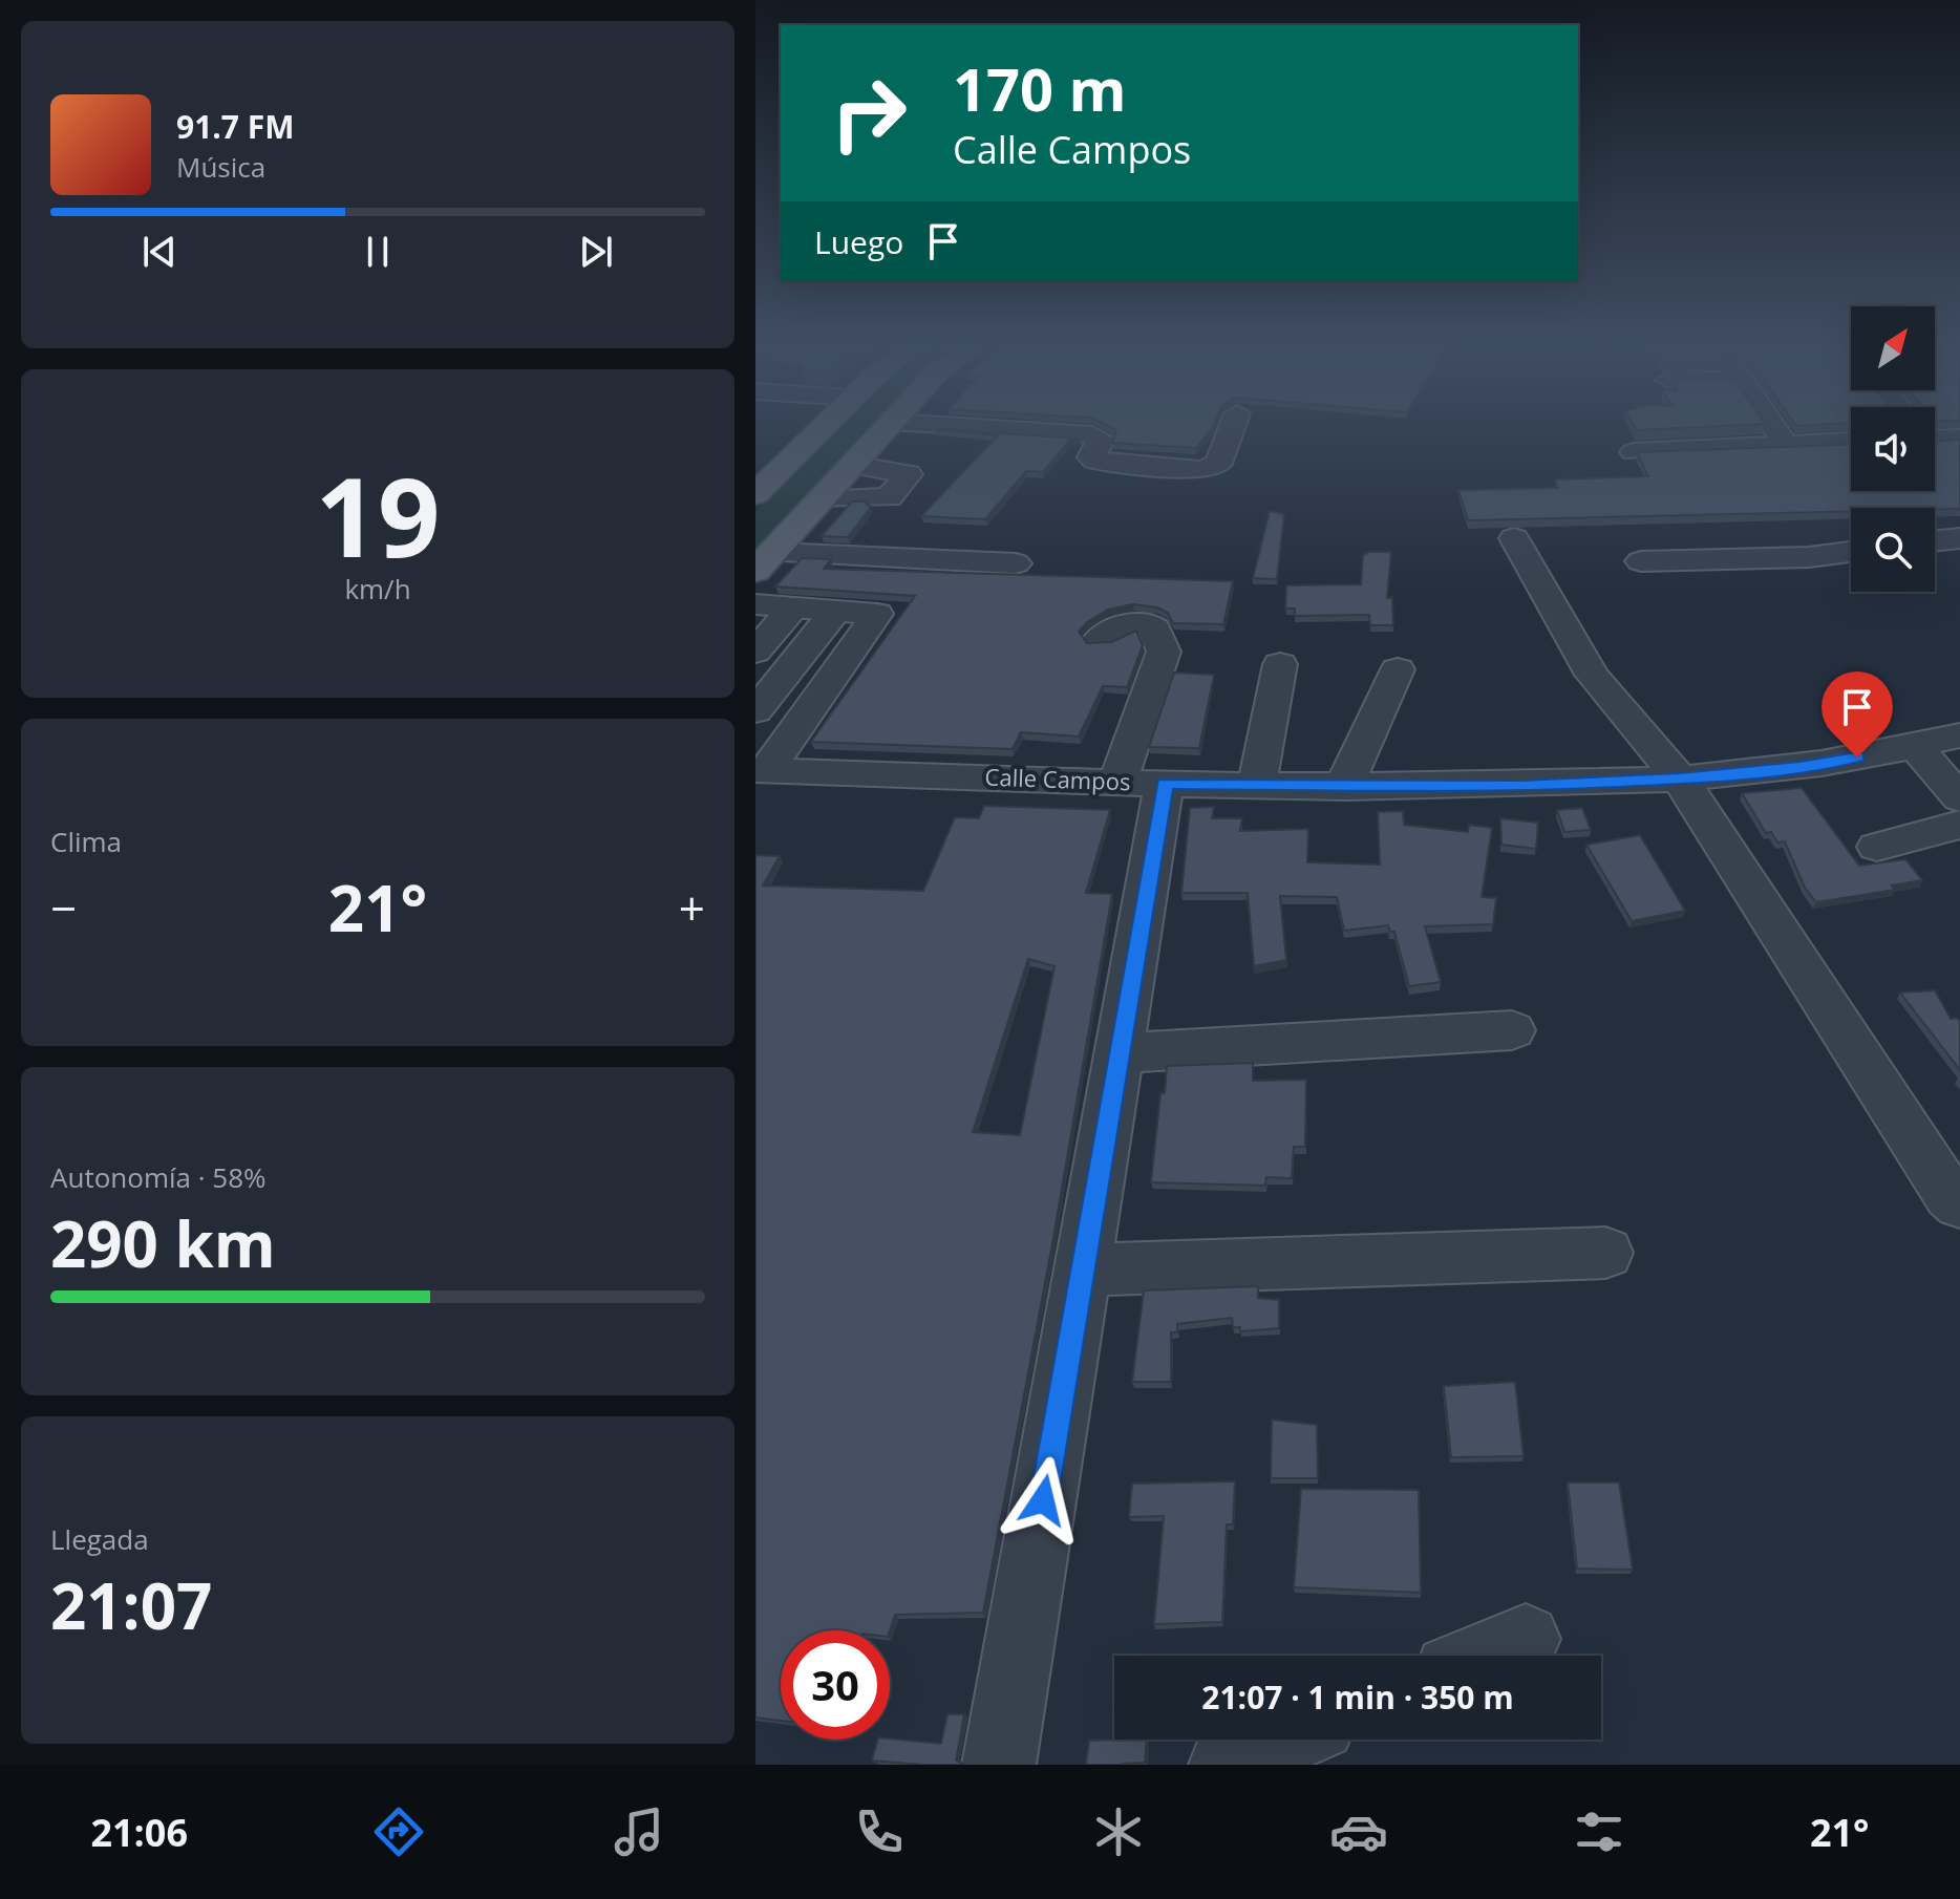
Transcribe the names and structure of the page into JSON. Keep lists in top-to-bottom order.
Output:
{
  "streets": {
    "street": ["Calle Campos"]
  },
  "north": "top right",
  "page": {
    "turn": ["170 m", "Calle Campos"],
    "song": ["91.7 FM", "Música"],
    "then": "Luego",
    "tile": [
      ["19", "km/h"],
      "Clima",
      ["Autonomía · 58%", "290 km"],
      ["Llegada", "21:07"]
    ],
    "heat": ["−", "21°", "+"],
    "limit": "30",
    "trip": "21:07 · 1 min · 350 m",
    "tabs": ["21:06", "21°"]
  }
}
